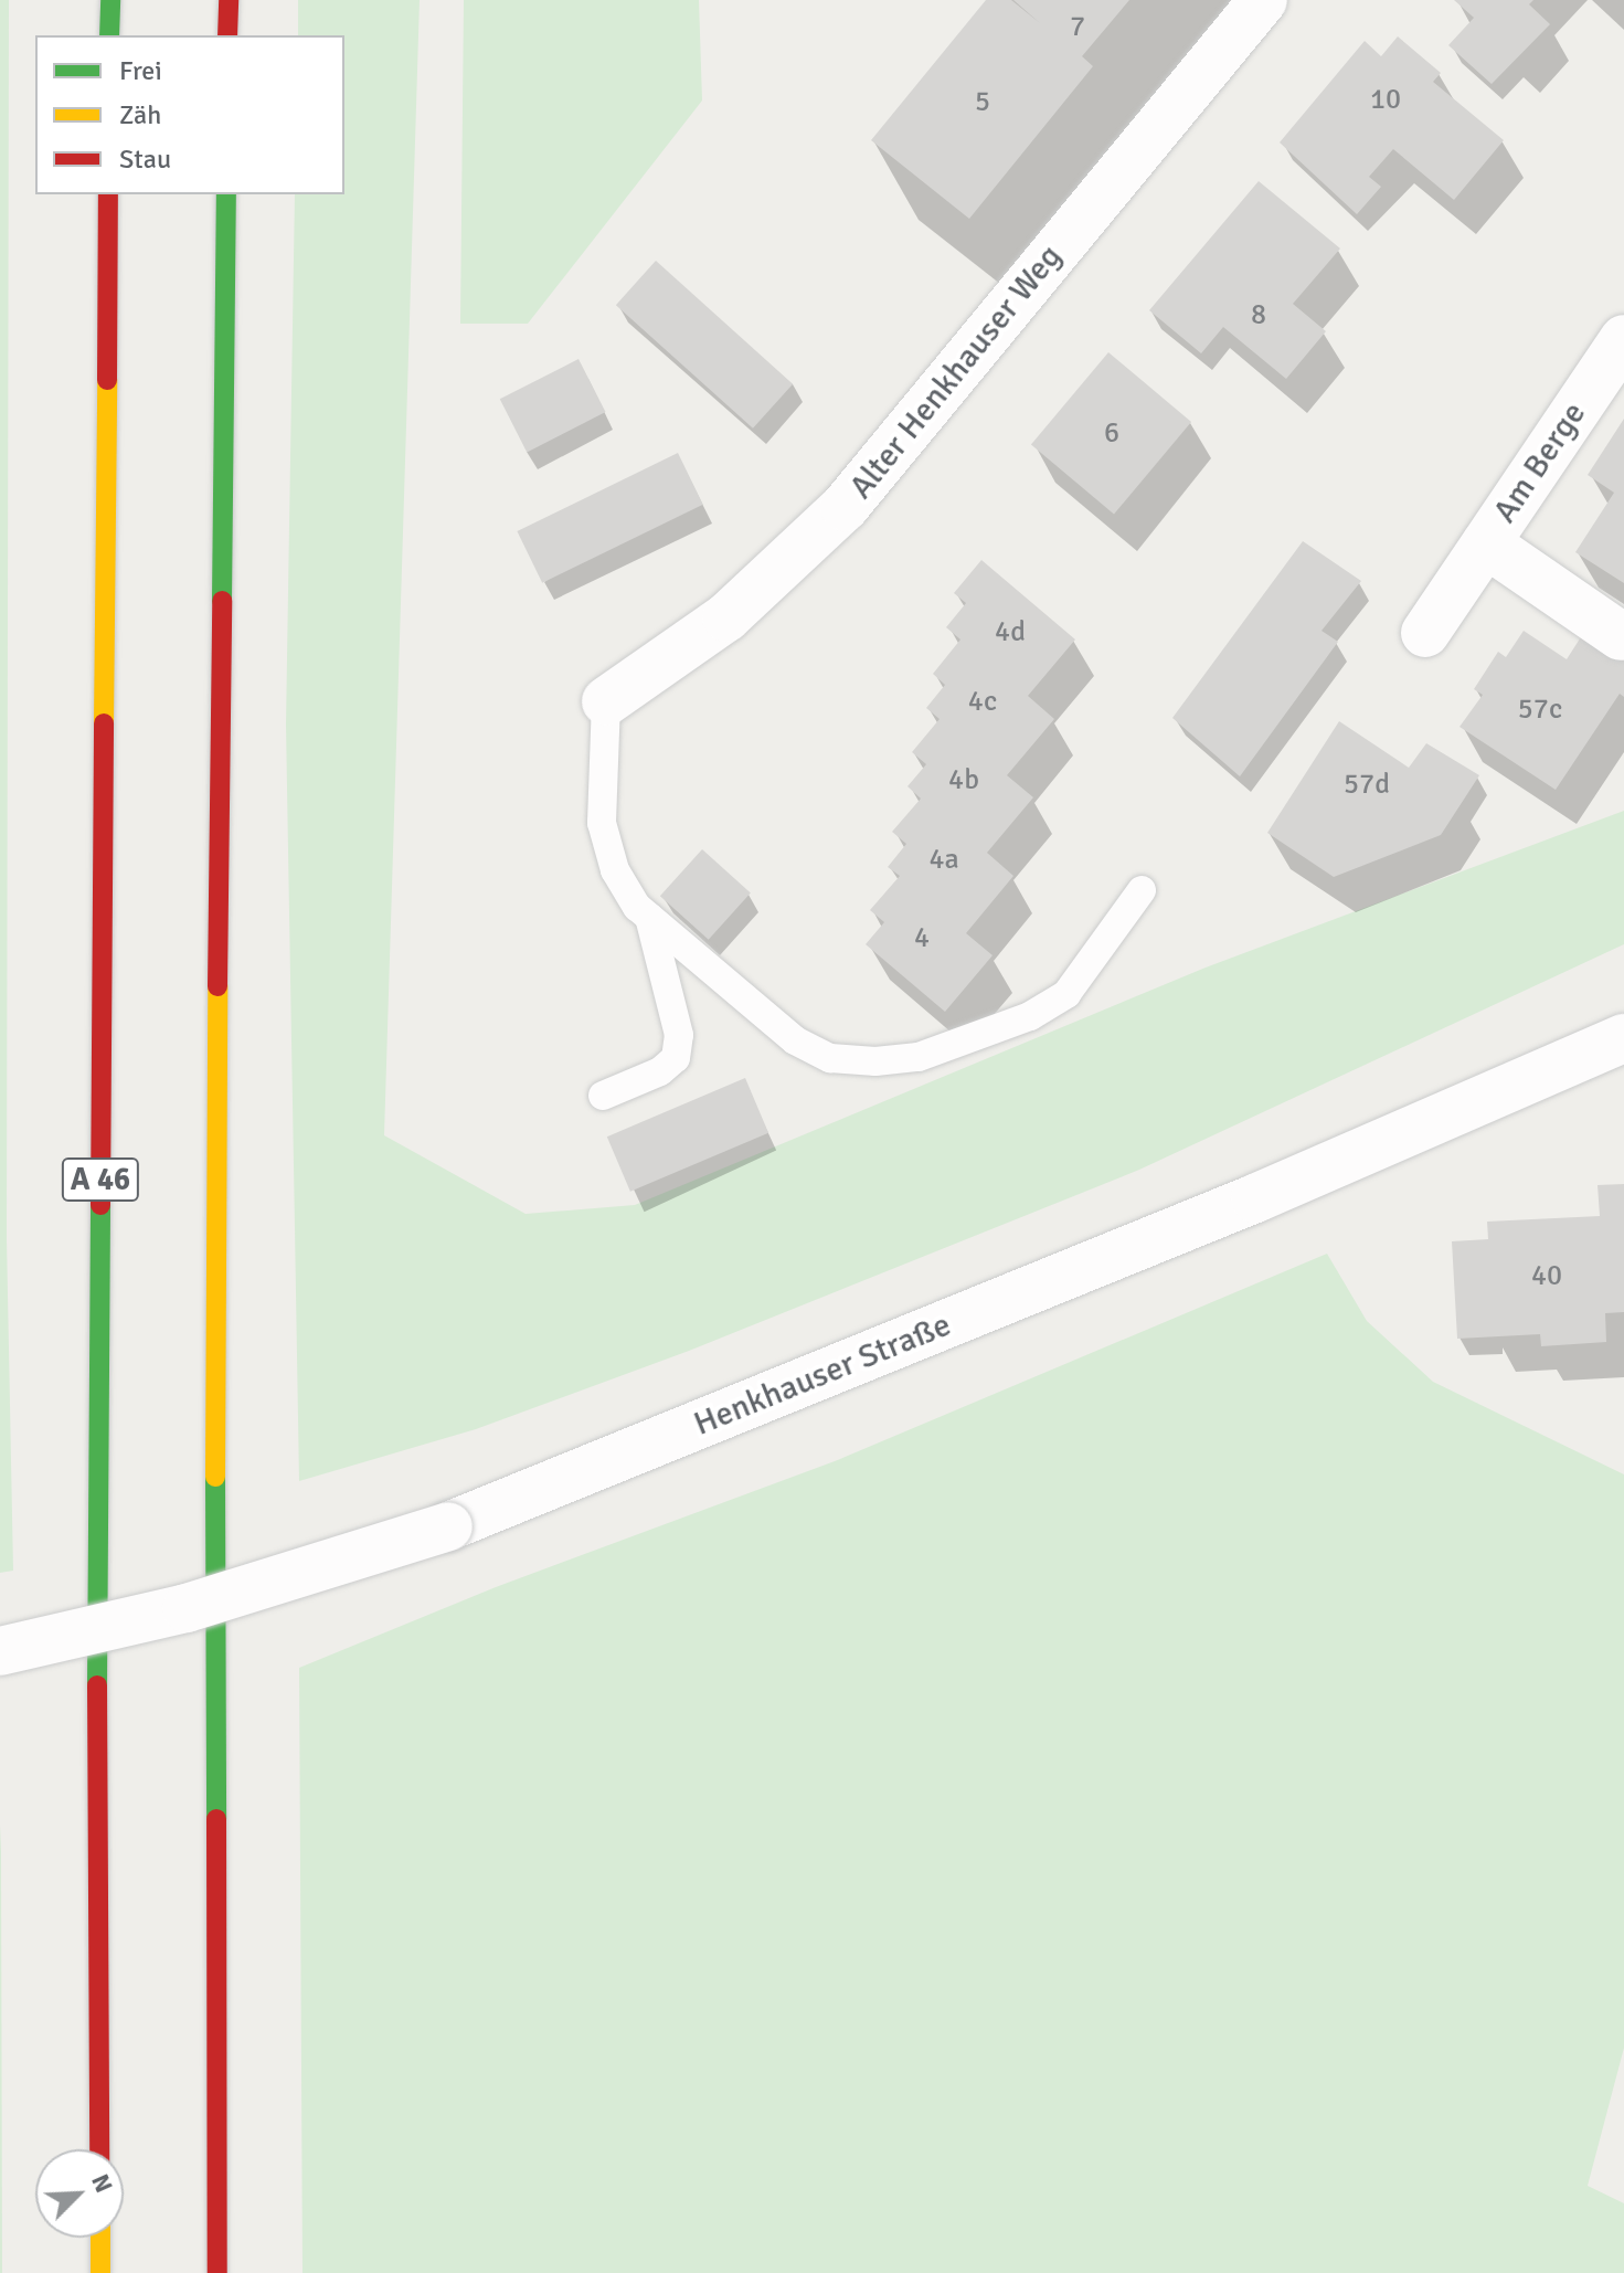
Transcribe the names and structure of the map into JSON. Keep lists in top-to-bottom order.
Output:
{
  "streets": {
    "highway": ["A 46"],
    "street": ["Alter Henkhauser Weg", "Am Berge", "Henkhauser Straße"]
  },
  "house_numbers": [
    "7",
    "10",
    "5",
    "8",
    "6",
    "4d",
    "4c",
    "57c",
    "4b",
    "57d",
    "4a",
    "4",
    "40"
  ],
  "legend": ["Frei", "Zäh", "Stau"],
  "north": "top right"
}
